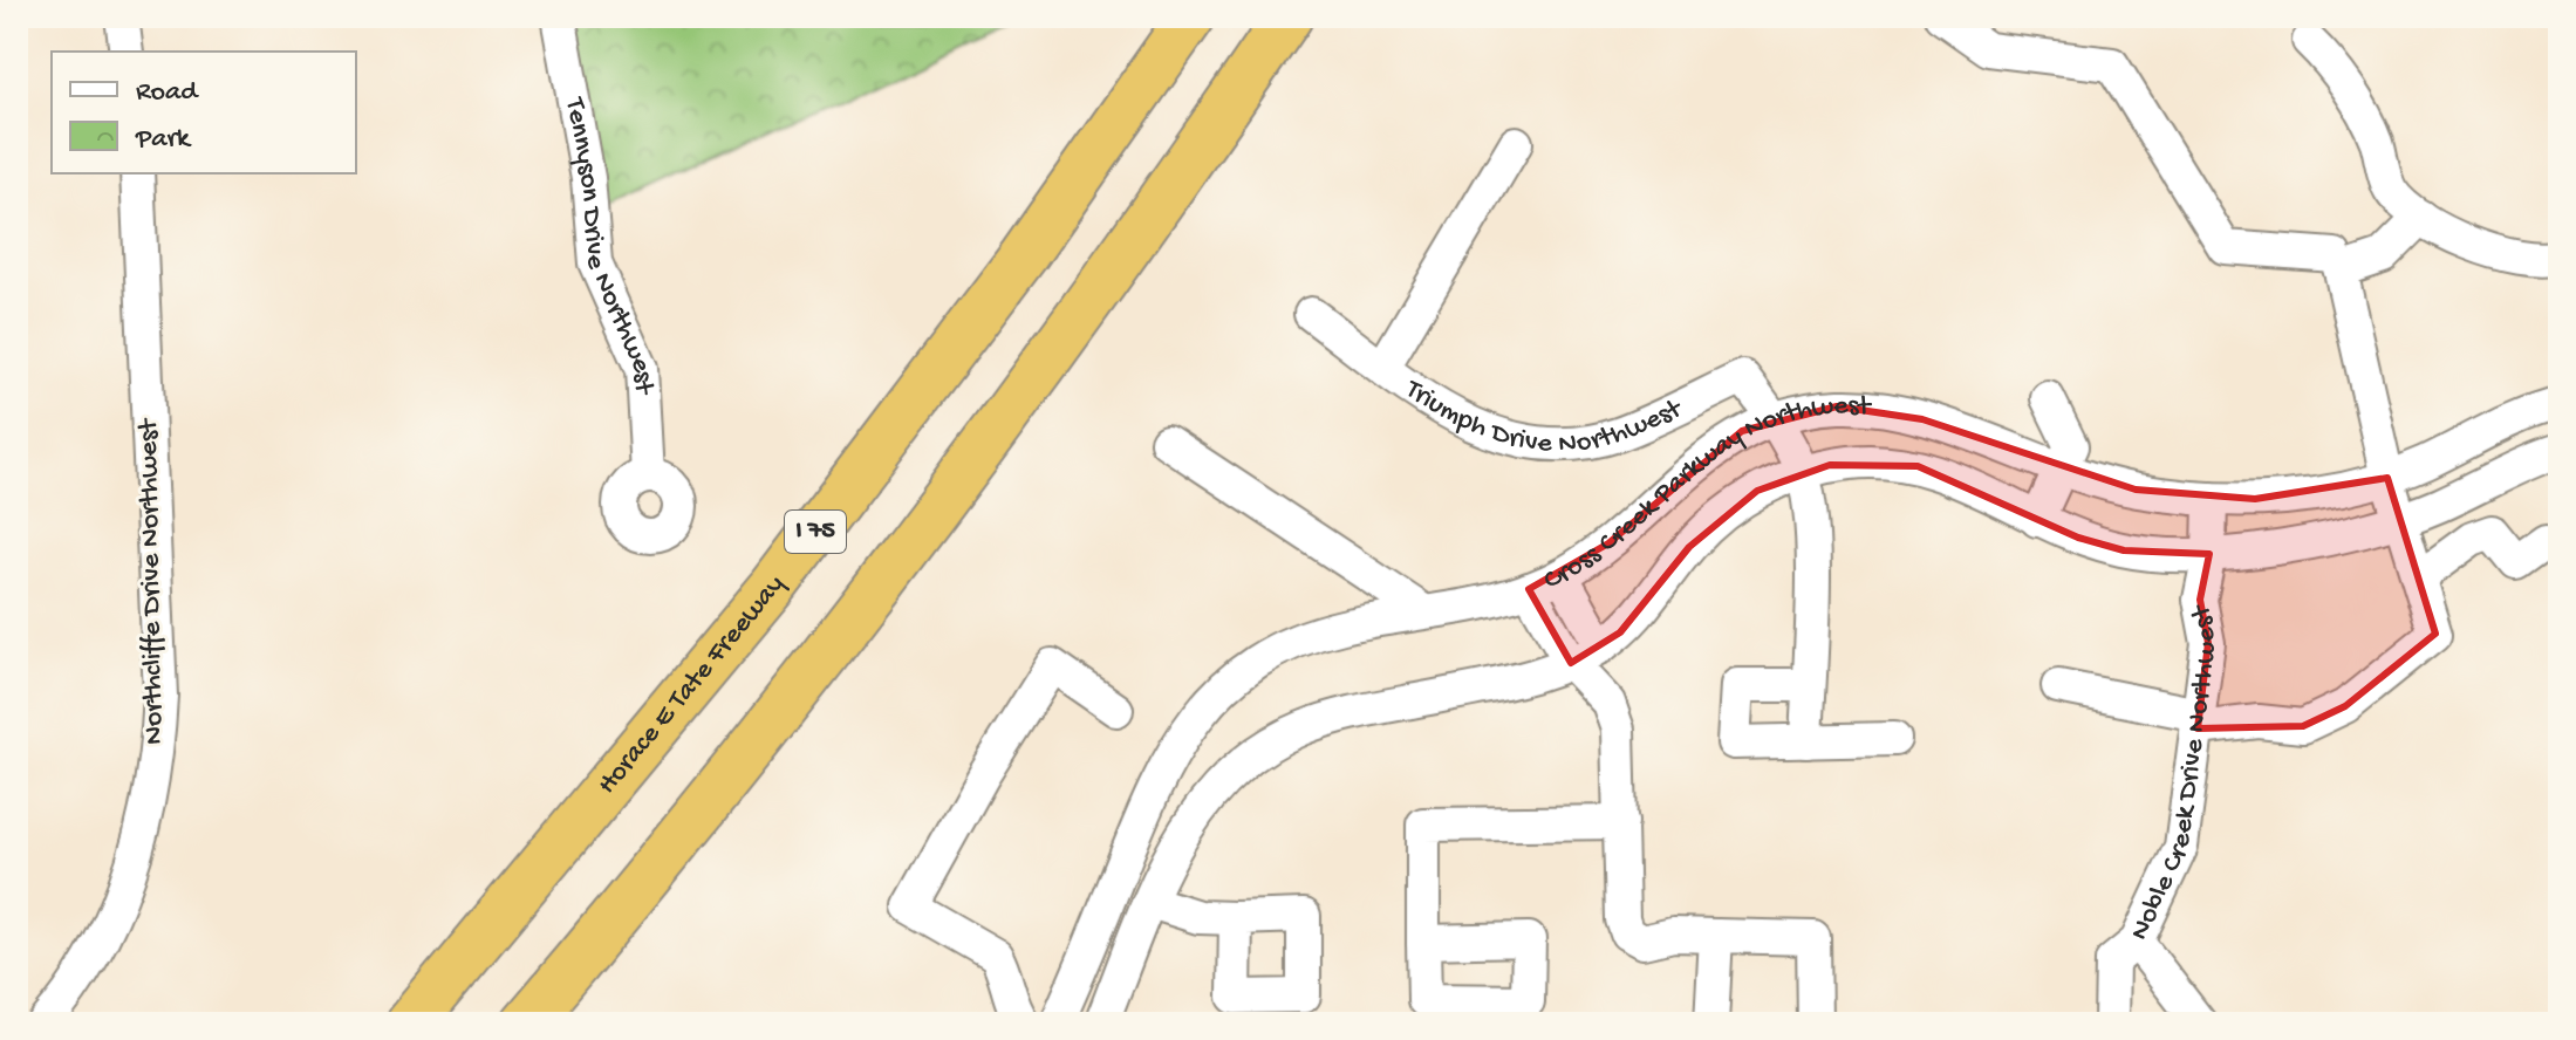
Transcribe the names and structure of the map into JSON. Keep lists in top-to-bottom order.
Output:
{
  "streets": {
    "highway": ["I 75", "Horace E Tate Freeway"],
    "street": [
      "Tennyson Drive Northwest",
      "Triumph Drive Northwest",
      "Cross Creek Parkway Northwest",
      "Northcliffe Drive Northwest",
      "Noble Creek Drive Northwest"
    ]
  },
  "crossings": [
    ["Triumph Drive Northwest", "Cross Creek Parkway Northwest"],
    ["Cross Creek Parkway Northwest", "Noble Creek Drive Northwest"]
  ],
  "legend": ["Road", "Park"]
}
